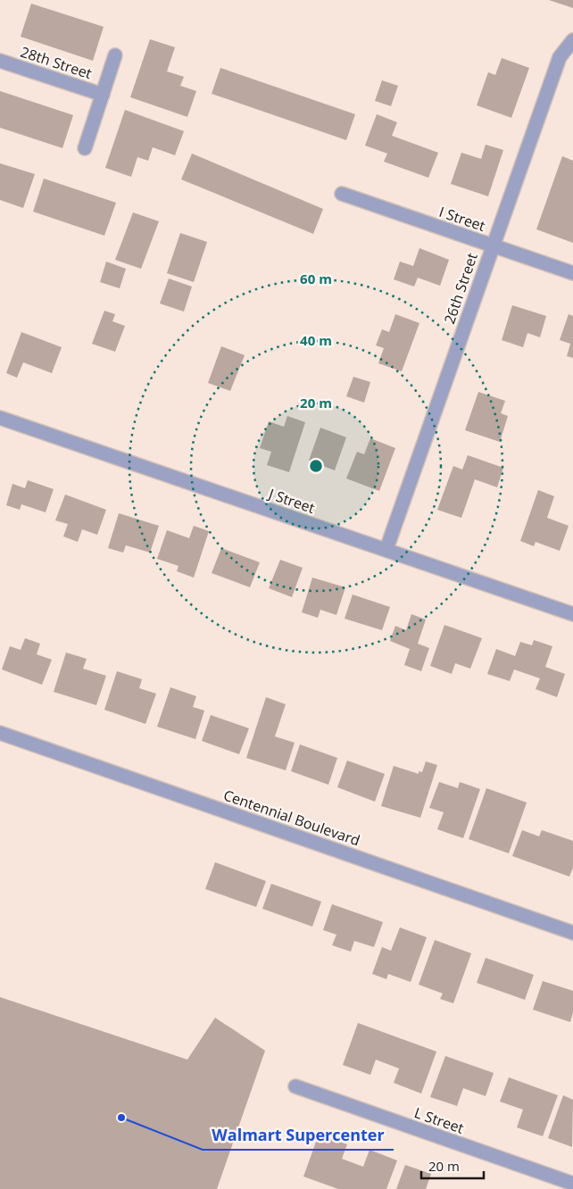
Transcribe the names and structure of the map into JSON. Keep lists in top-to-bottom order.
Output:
{
  "streets": {
    "street": [
      "28th Street",
      "I Street",
      "26th Street",
      "J Street",
      "Centennial Boulevard",
      "L Street"
    ]
  },
  "crossings": [
    ["I Street", "26th Street"],
    ["26th Street", "J Street"]
  ],
  "places": ["Walmart Supercenter"],
  "scale_bar": "20 m",
  "rings": ["60 m", "40 m", "20 m"]
}
